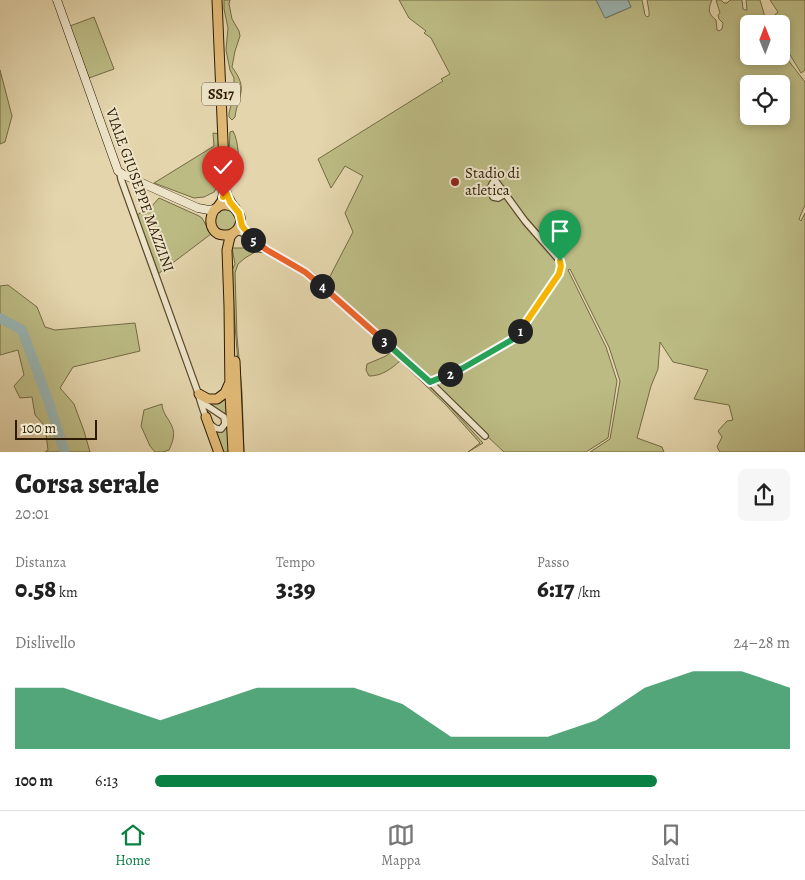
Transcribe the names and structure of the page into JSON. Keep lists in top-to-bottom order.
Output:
{
  "streets": {
    "main road": ["SS17", "VIALE GIUSEPPE MAZZINI"]
  },
  "places": ["Stadio di atletica"],
  "scale_bar": "100 m",
  "north": "top",
  "page": {
    "pins": [
      "5",
      "4",
      "1",
      "3",
      "2"
    ],
    "scale": "100 m",
    "heading": ["Corsa serale", "20:01"],
    "stats": [
      ["Distanza", "0.58 km"],
      ["Tempo", "3:39"],
      ["Passo", "6:17 /km"]
    ],
    "chart": ["Dislivello", "24–28 m"],
    "list": [
      {
        "name": "100 m",
        "note": "6:13"
      }
    ],
    "tabs": ["Home", "Mappa", "Salvati"]
  }
}
